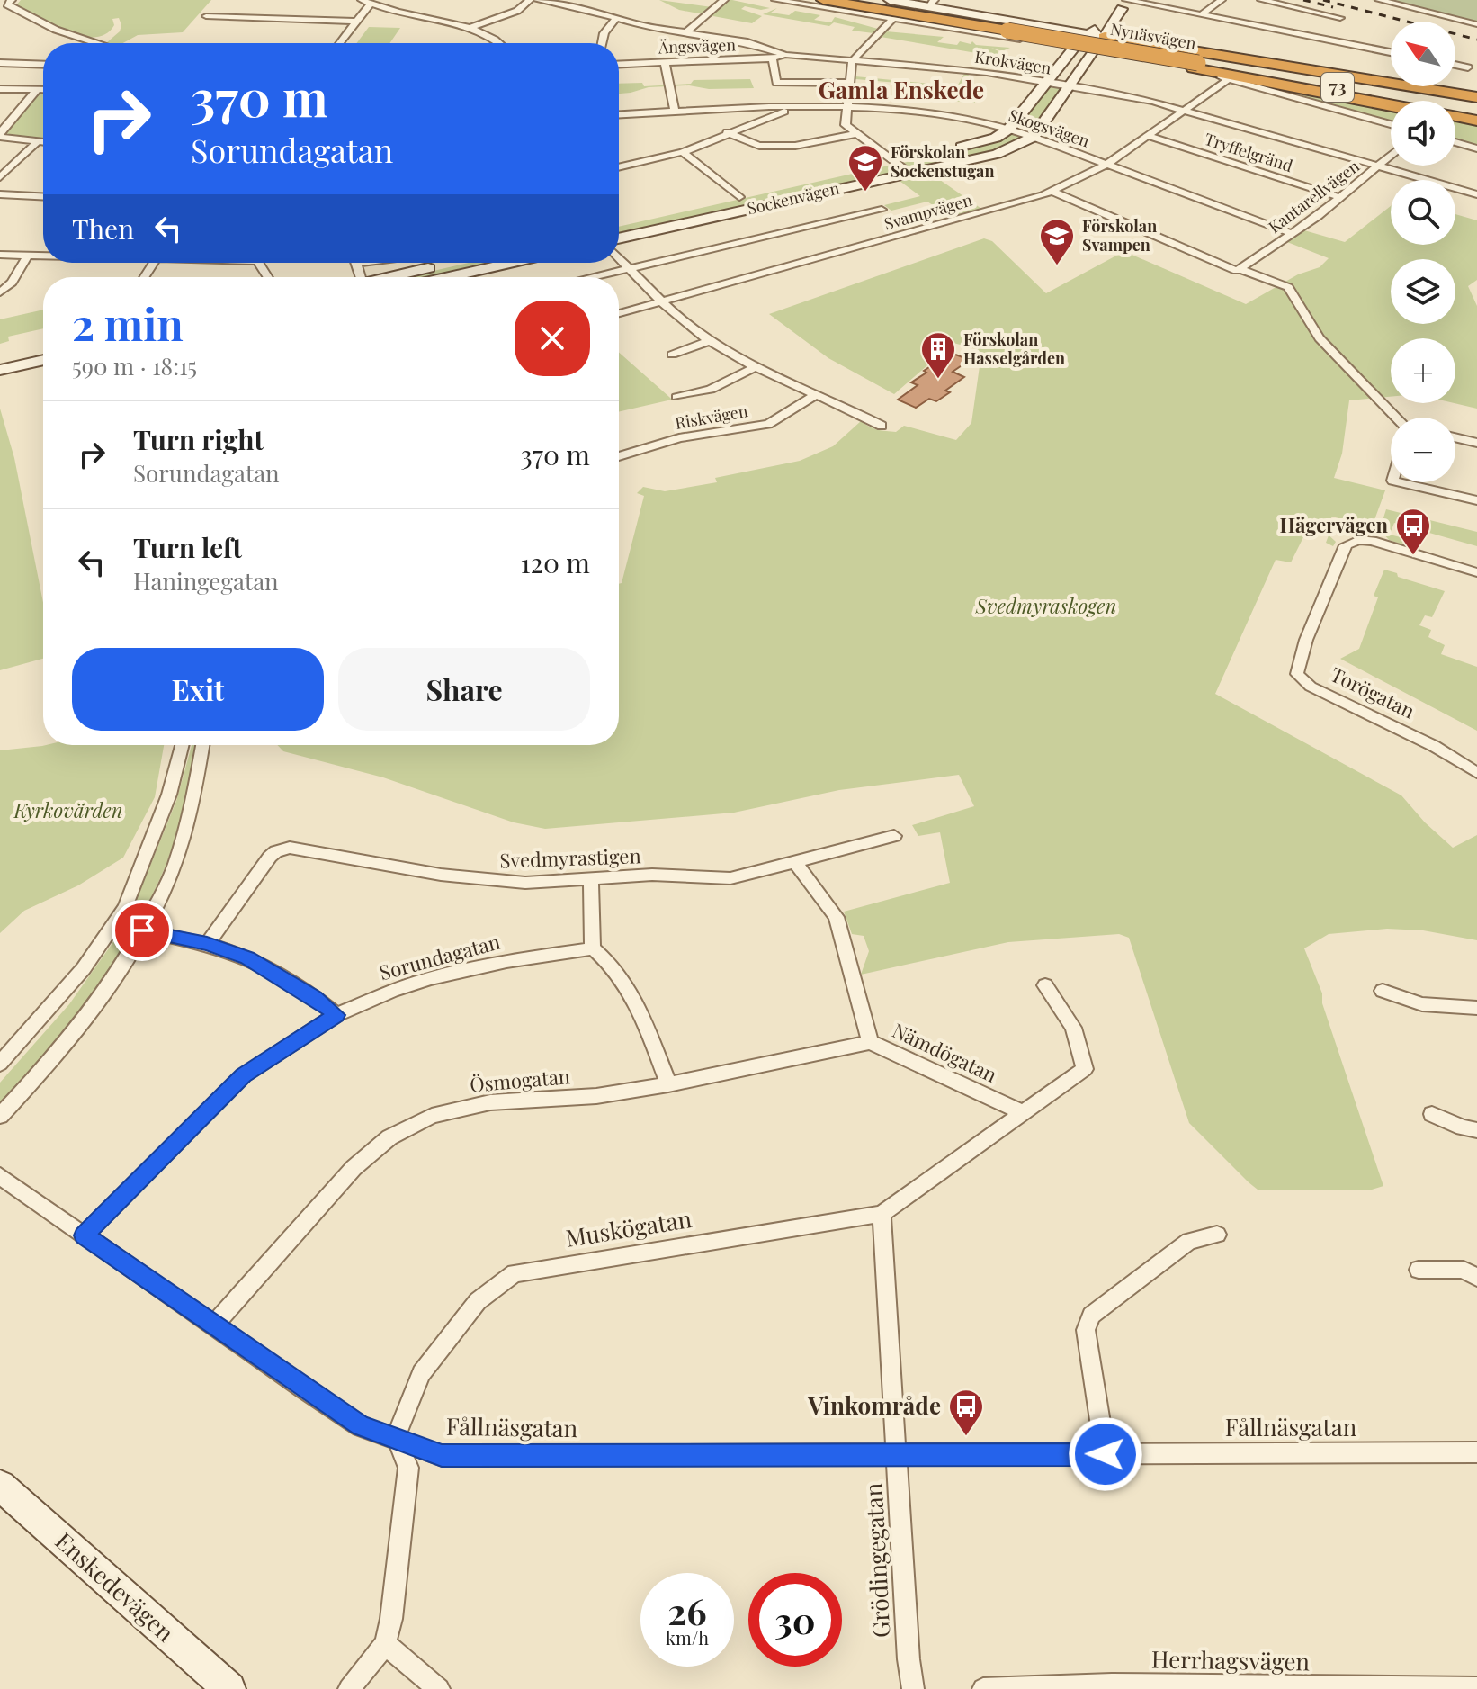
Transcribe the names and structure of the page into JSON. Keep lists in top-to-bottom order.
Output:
{
  "streets": {
    "highway": ["Nynäsvägen", "73"],
    "street": [
      "Ängsvägen",
      "Krokvägen",
      "Skogsvägen",
      "Tryffelgränd",
      "Kantarellvägen",
      "Sockenvägen",
      "Svampvägen",
      "Riskvägen",
      "Torögatan",
      "Svedmyrastigen",
      "Sorundagatan",
      "Nämdögatan",
      "Ösmogatan",
      "Muskögatan",
      "Fållnäsgatan",
      "Grödingegatan",
      "Enskedevägen",
      "Herrhagsvägen"
    ]
  },
  "crossings": [
    ["Nynäsvägen", "Svampvägen"],
    ["Ängsvägen", "Krokvägen"],
    ["Krokvägen", "Kantarellvägen"],
    ["Krokvägen", "Svampvägen"],
    ["Skogsvägen", "Kantarellvägen"],
    ["Skogsvägen", "Sockenvägen"],
    ["Skogsvägen", "Svampvägen"],
    ["Tryffelgränd", "Kantarellvägen"],
    ["Tryffelgränd", "Svampvägen"],
    ["Svedmyrastigen", "Nämdögatan"],
    ["Sorundagatan", "Fållnäsgatan"],
    ["Nämdögatan", "Ösmogatan"],
    ["Nämdögatan", "Muskögatan"],
    ["Ösmogatan", "Fållnäsgatan"],
    ["Muskögatan", "Fållnäsgatan"],
    ["Muskögatan", "Grödingegatan"],
    ["Fållnäsgatan", "Grödingegatan"]
  ],
  "districts": ["Gamla Enskede"],
  "parks": ["Svedmyraskogen", "Kyrkovärden"],
  "places": {
    "school or university": ["Förskolan Sockenstugan", "Förskolan Svampen"],
    "building": ["Förskolan Hasselgården"],
    "bus stop": ["Hägervägen", "Vinkområde"]
  },
  "north": "top left",
  "page": {
    "map_buttons": ["+", "−"],
    "turn": ["370 m", "Sorundagatan"],
    "then": "Then",
    "heading": ["2 min", "590 m · 18:15"],
    "list": [
      {
        "name": "Turn right",
        "note": "Sorundagatan",
        "value": "370 m"
      },
      {
        "name": "Turn left",
        "note": "Haningegatan",
        "value": "120 m"
      }
    ],
    "buttons": ["Exit", "Share"],
    "speed": "26 km/h",
    "limit": "30"
  }
}
